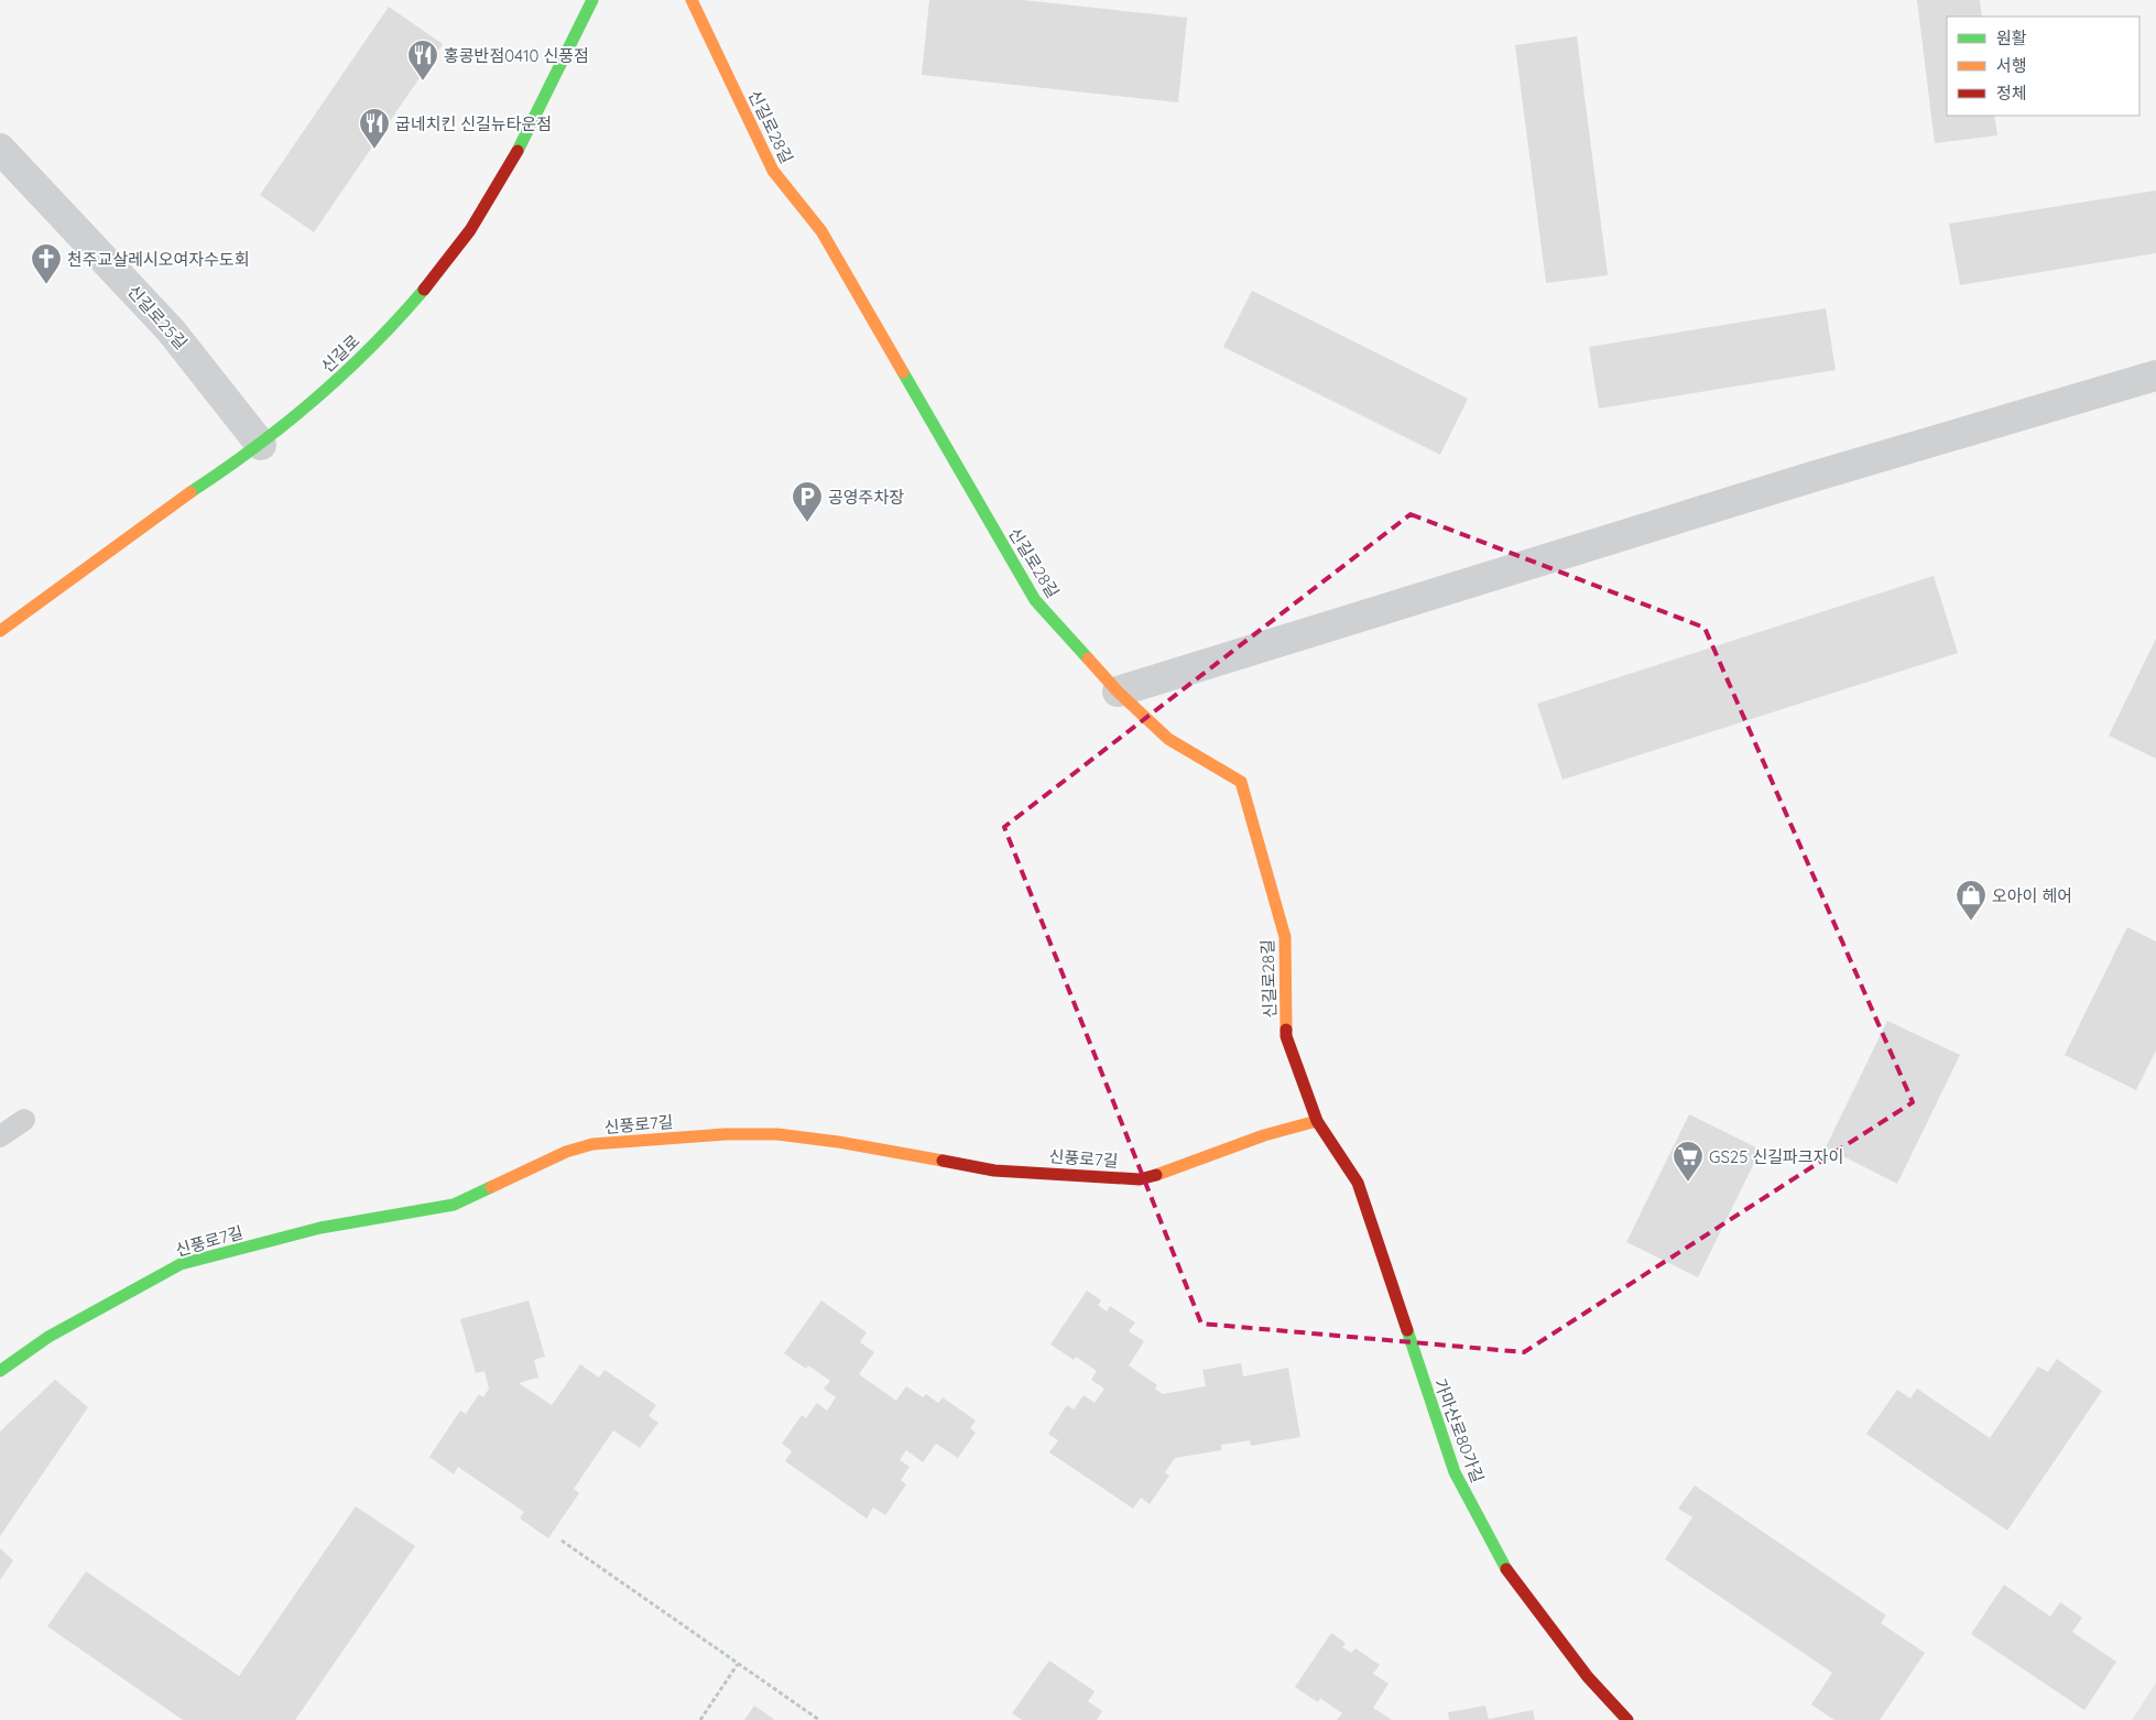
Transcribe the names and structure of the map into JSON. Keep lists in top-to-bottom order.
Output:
{
  "streets": {
    "street": [
      "신길로28길",
      "신길로25길",
      "신길로",
      "신풍로7길",
      "가마산로80가길"
    ]
  },
  "crossings": [
    ["신길로28길", "신풍로7길"],
    ["신길로28길", "가마산로80가길"],
    ["신길로25길", "신길로"],
    ["신풍로7길", "가마산로80가길"]
  ],
  "places": {
    "restaurant": ["홍콩반점0410 신풍점", "굽네치킨 신길뉴타운점"],
    "church": ["천주교살레시오여자수도회"],
    "parking": ["공영주차장"],
    "shop": ["오아이 헤어"],
    "supermarket": ["GS25 신길파크자이"]
  },
  "legend": ["원활", "서행", "정체"]
}
